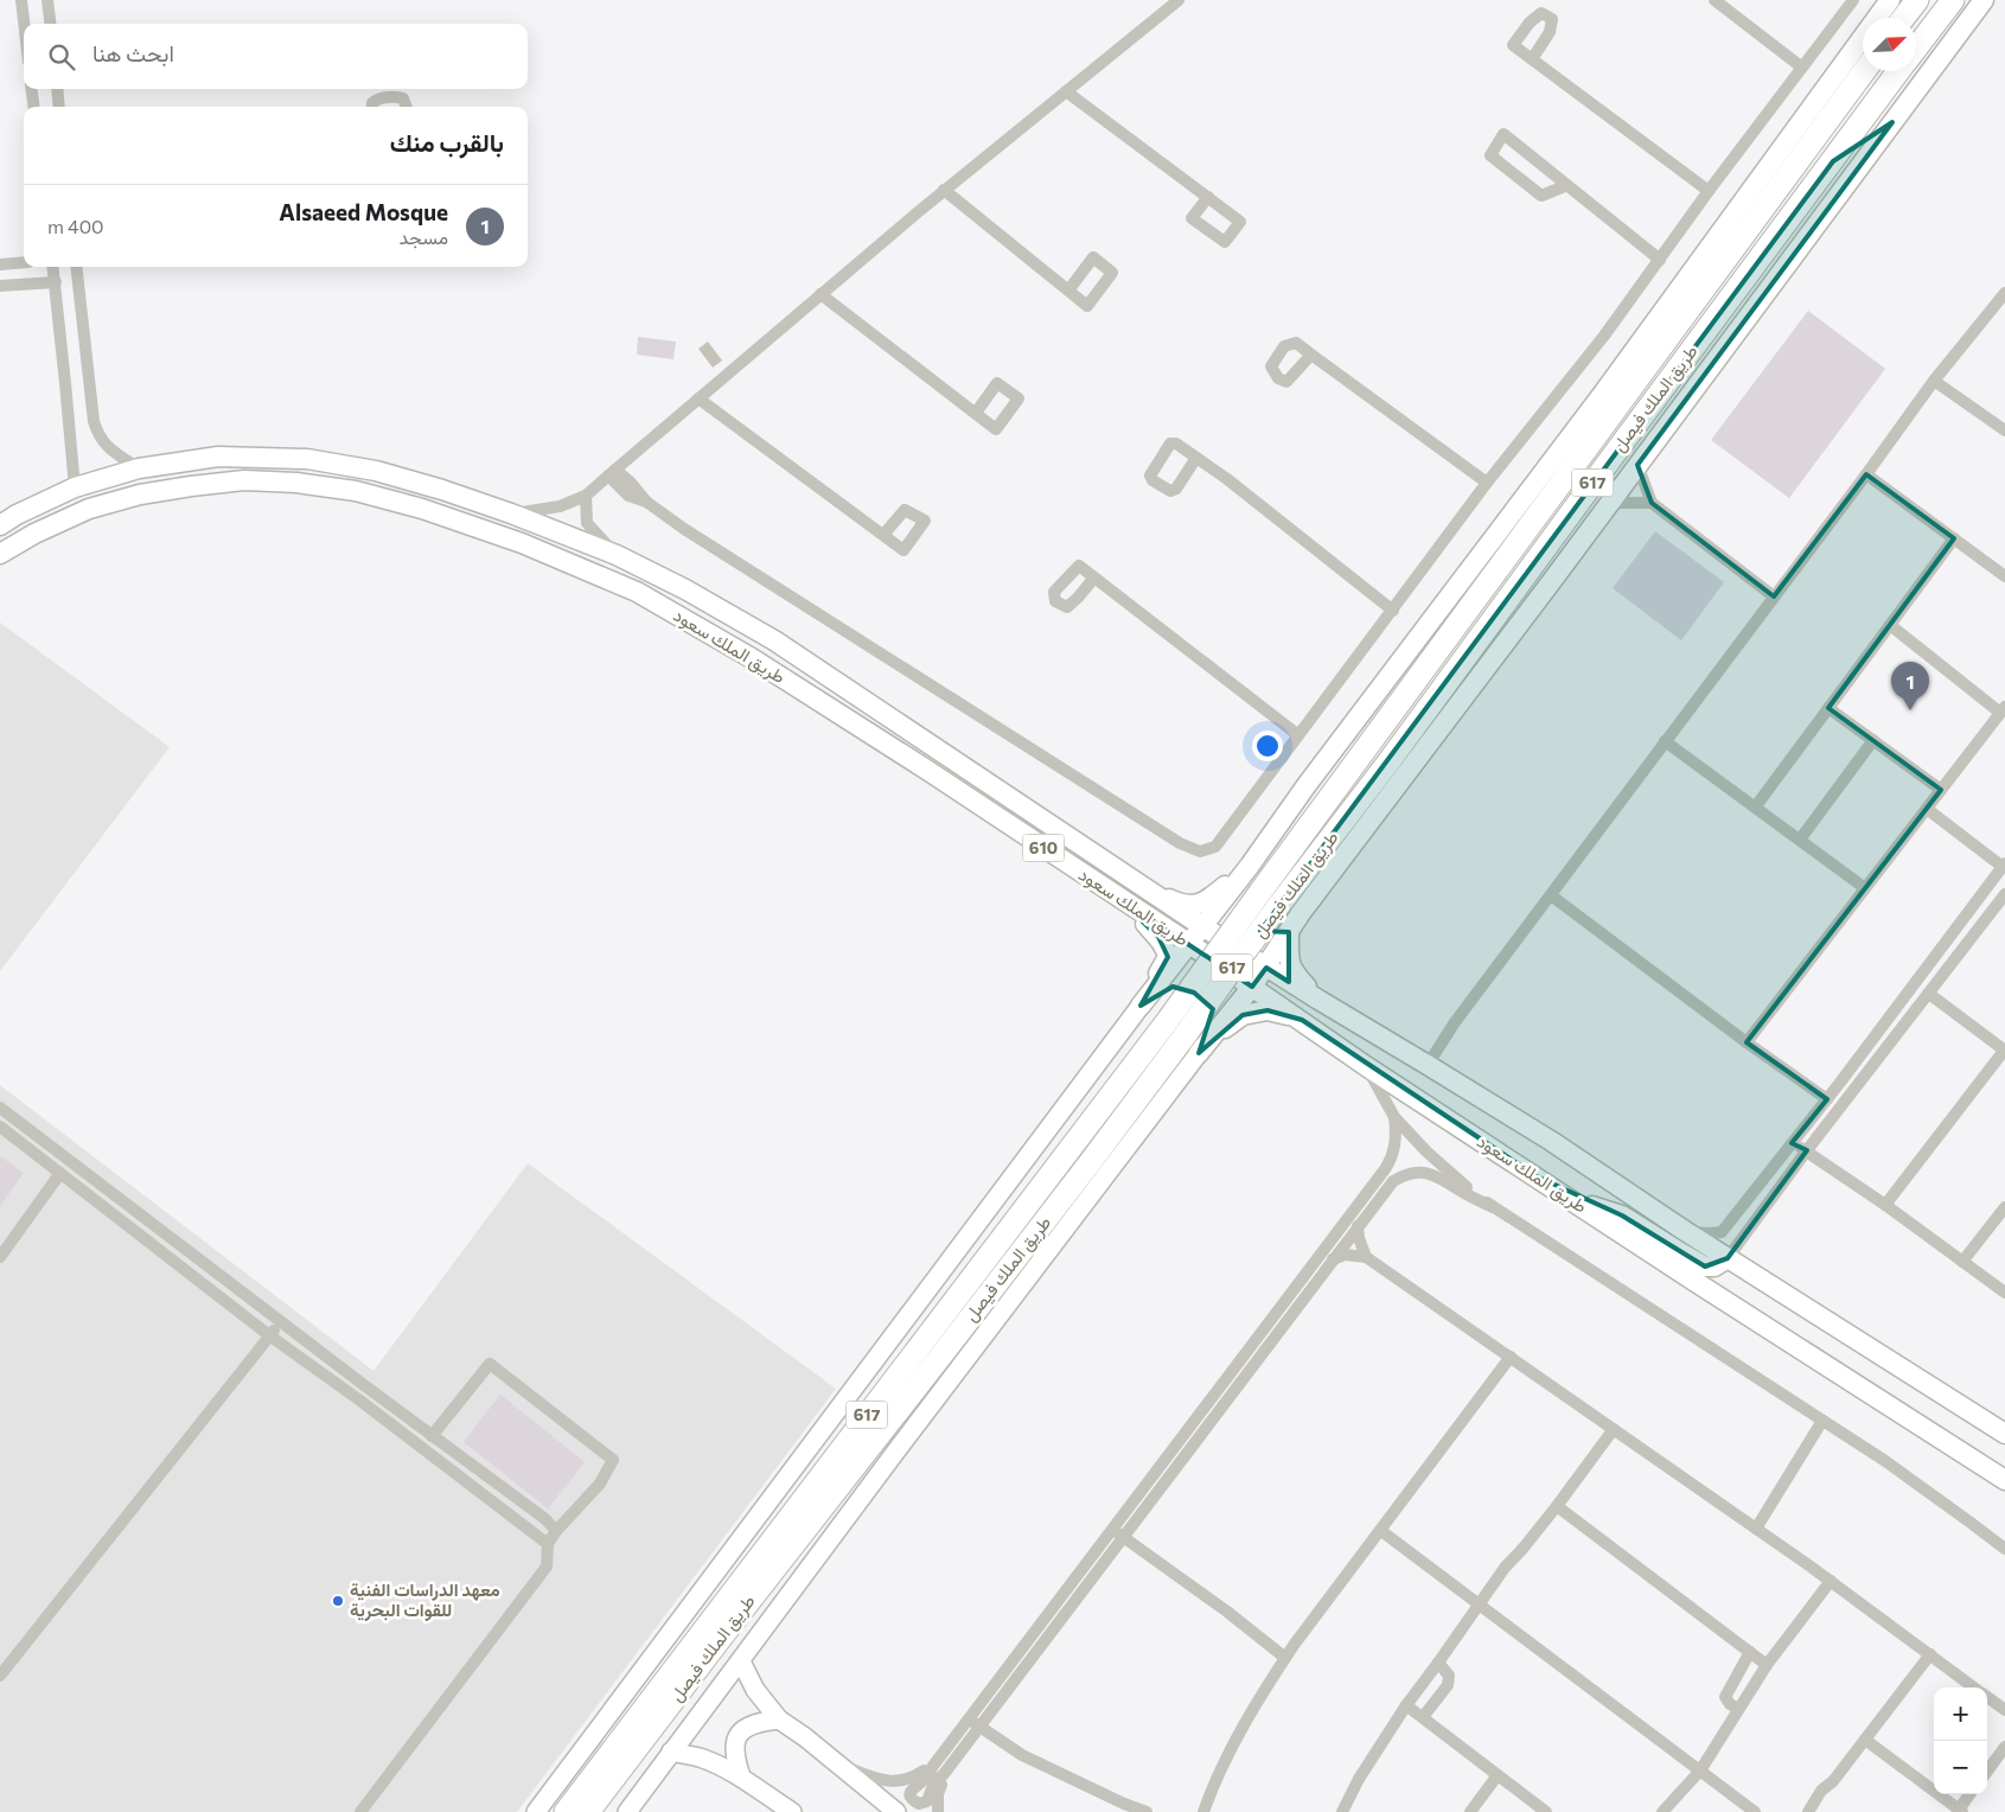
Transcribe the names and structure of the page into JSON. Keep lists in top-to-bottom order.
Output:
{
  "streets": {
    "highway": ["طريق الملك فيصل", "617"],
    "main road": ["طريق الملك سعود", "610"]
  },
  "places": ["معهد الدراسات الفنية للقوات البحرية"],
  "north": "top right",
  "page": {
    "search": "ابحث هنا",
    "heading": "بالقرب منك",
    "list": [
      {
        "mark": "1",
        "name": "Alsaeed Mosque",
        "note": "مسجد",
        "value": "400 m"
      }
    ],
    "pins": "1",
    "map_buttons": ["+", "−"]
  }
}
